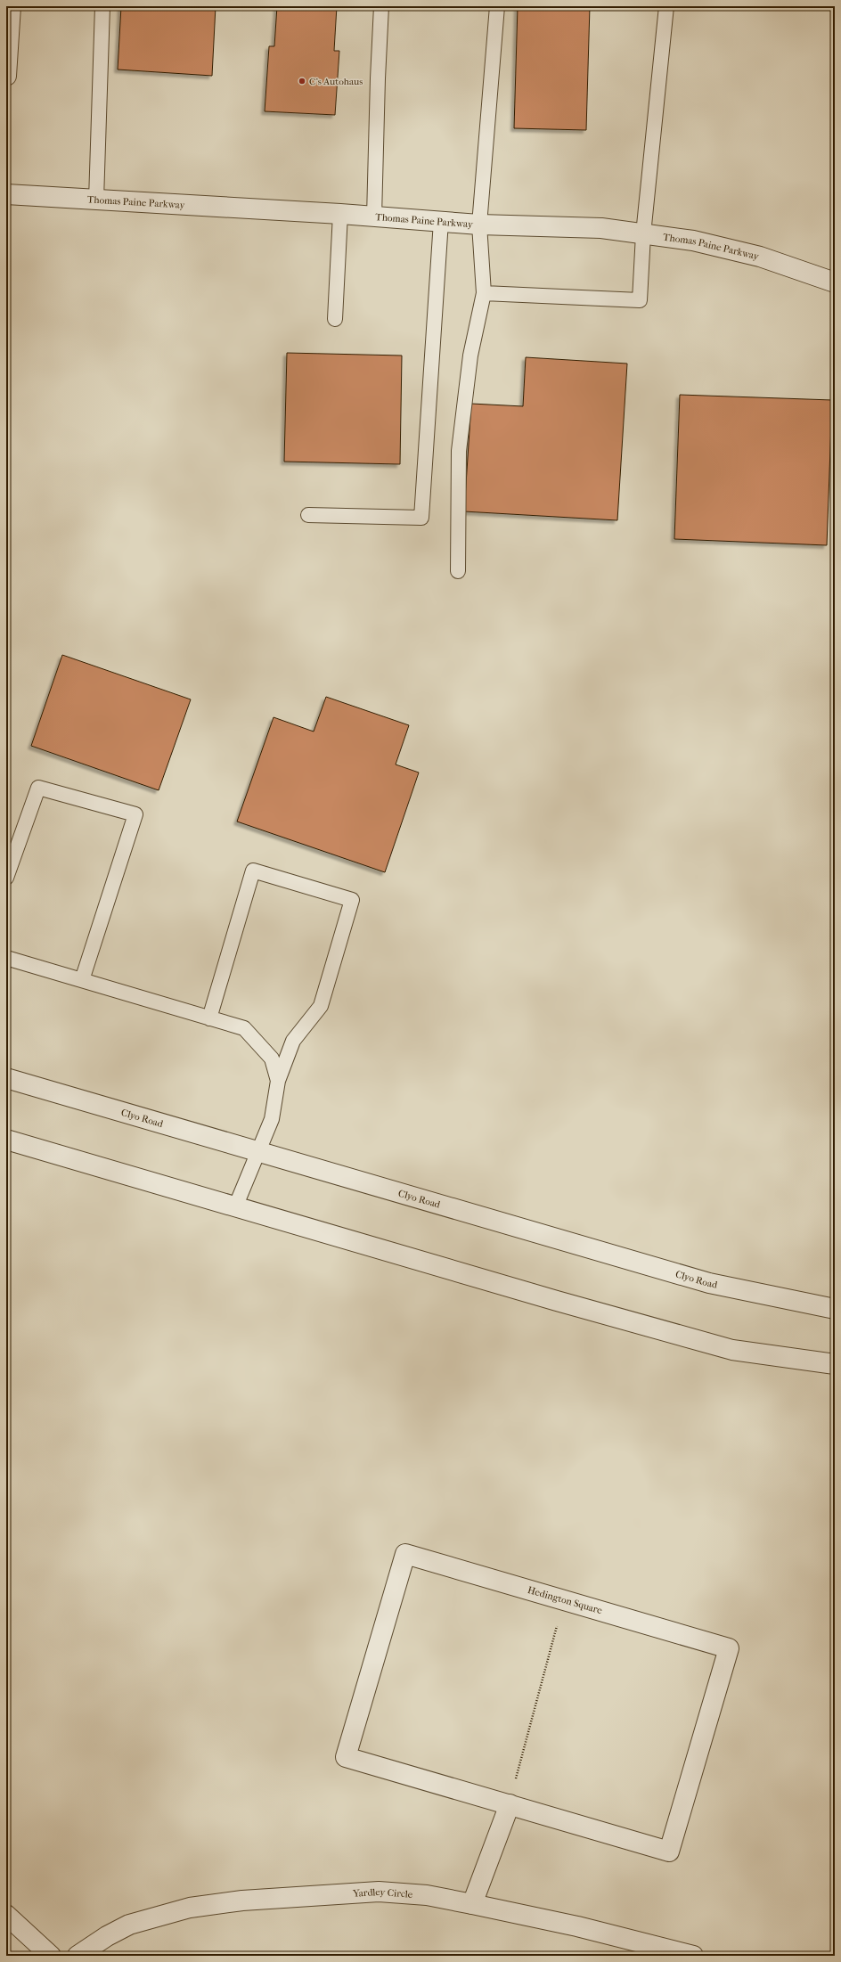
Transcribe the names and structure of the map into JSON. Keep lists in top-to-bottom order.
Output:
{
  "streets": {
    "street": [
      "Thomas Paine Parkway",
      "Clyo Road",
      "Hedington Square",
      "Yardley Circle"
    ]
  },
  "places": ["C's Autohaus"]
}
